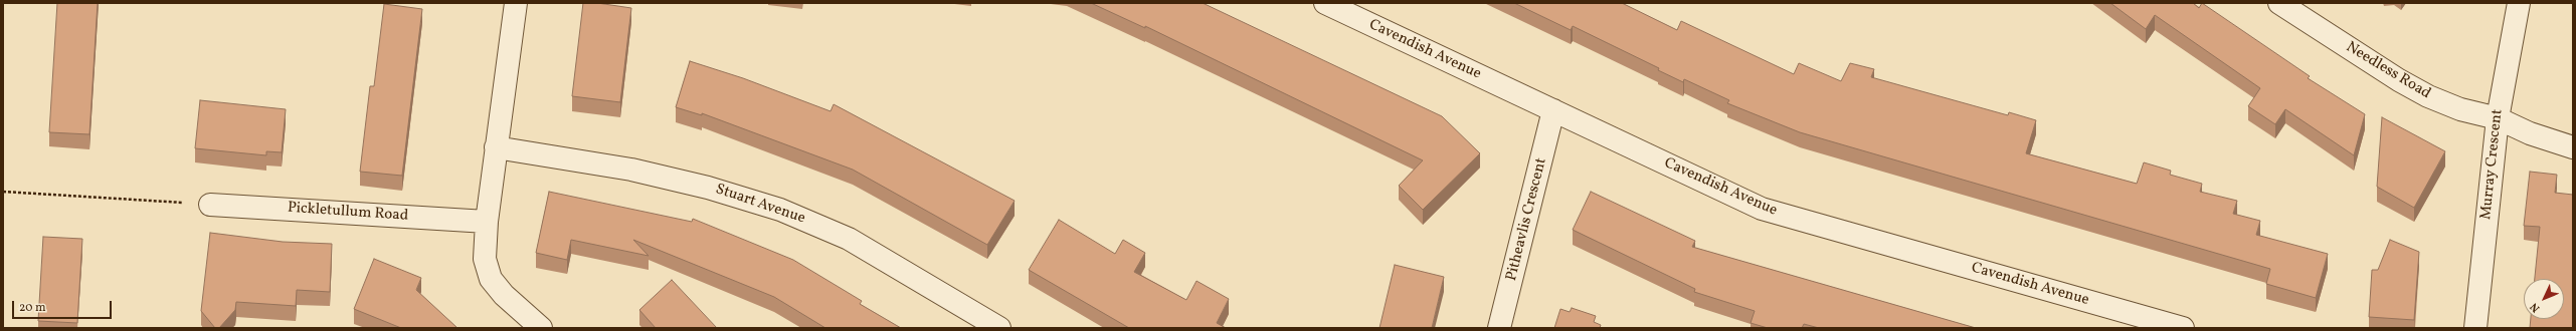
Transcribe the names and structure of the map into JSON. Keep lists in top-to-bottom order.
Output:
{
  "streets": {
    "street": [
      "Cavendish Avenue",
      "Needless Road",
      "Murray Crescent",
      "Stuart Avenue",
      "Pickletullum Road",
      "Pitheavlis Crescent"
    ]
  },
  "crossings": [
    ["Cavendish Avenue", "Pitheavlis Crescent"],
    ["Needless Road", "Murray Crescent"]
  ],
  "scale_bar": "20 m",
  "north": "bottom left"
}
